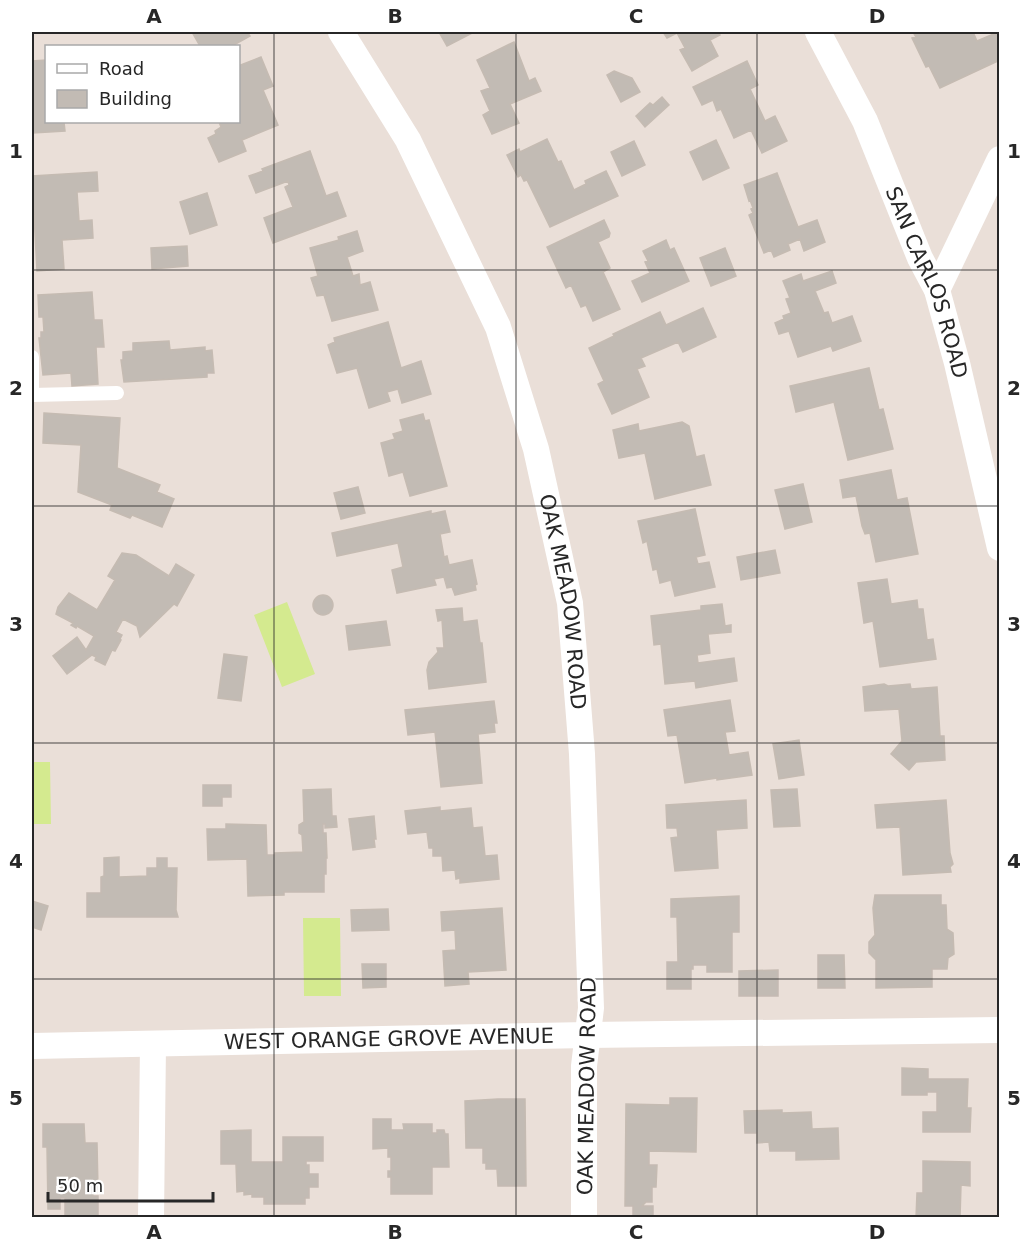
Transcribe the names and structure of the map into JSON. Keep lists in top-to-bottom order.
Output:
{
  "streets": {
    "street": ["SAN CARLOS ROAD", "OAK MEADOW ROAD", "WEST ORANGE GROVE AVENUE"]
  },
  "crossings": [
    ["OAK MEADOW ROAD", "WEST ORANGE GROVE AVENUE"]
  ],
  "legend": ["Road", "Building"],
  "scale_bar": "50 m",
  "grid": {
    "columns": [
      "A",
      "B",
      "C",
      "D"
    ],
    "rows": [
      "1",
      "2",
      "3",
      "4",
      "5"
    ]
  }
}
